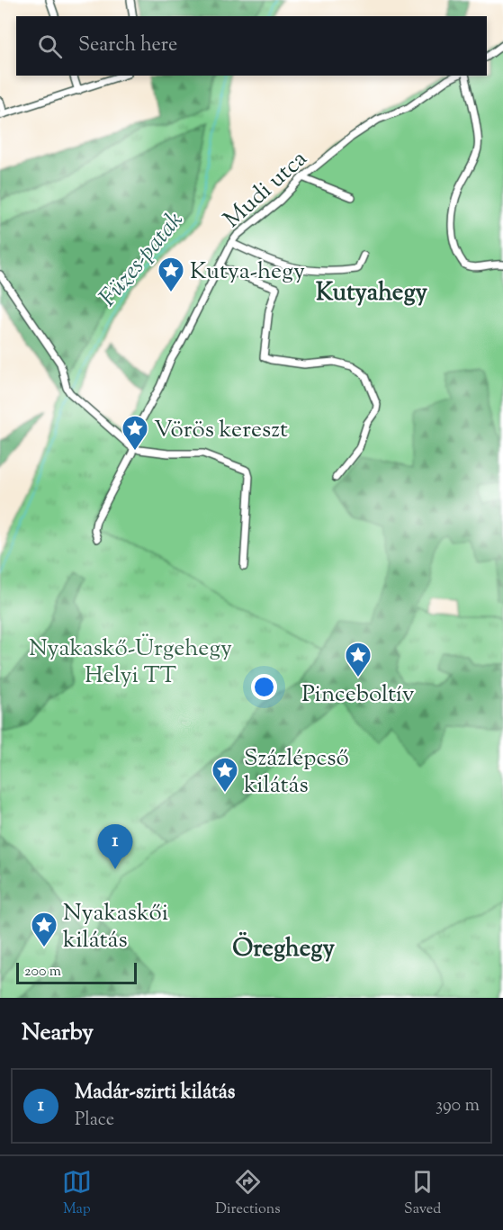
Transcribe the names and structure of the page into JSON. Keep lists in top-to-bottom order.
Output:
{
  "streets": {
    "street": ["Mudi utca"]
  },
  "districts": ["Kutyahegy", "Öreghegy"],
  "water": ["Füzes-patak"],
  "parks": ["Nyakaskő-Ürgehegy Helyi TT"],
  "places": {
    "place": [
      "Kutya-hegy",
      "Vörös kereszt",
      "Pinceboltív",
      "Százlépcső kilátás",
      "Nyakaskői kilátás"
    ]
  },
  "scale_bar": "200 m",
  "page": {
    "search": "Search here",
    "pins": "1",
    "scale": "200 m",
    "heading": "Nearby",
    "list": [
      {
        "mark": "1",
        "name": "Madár-szirti kilátás",
        "note": "Place",
        "value": "390 m"
      }
    ],
    "nav": ["Map", "Directions", "Saved"]
  }
}
